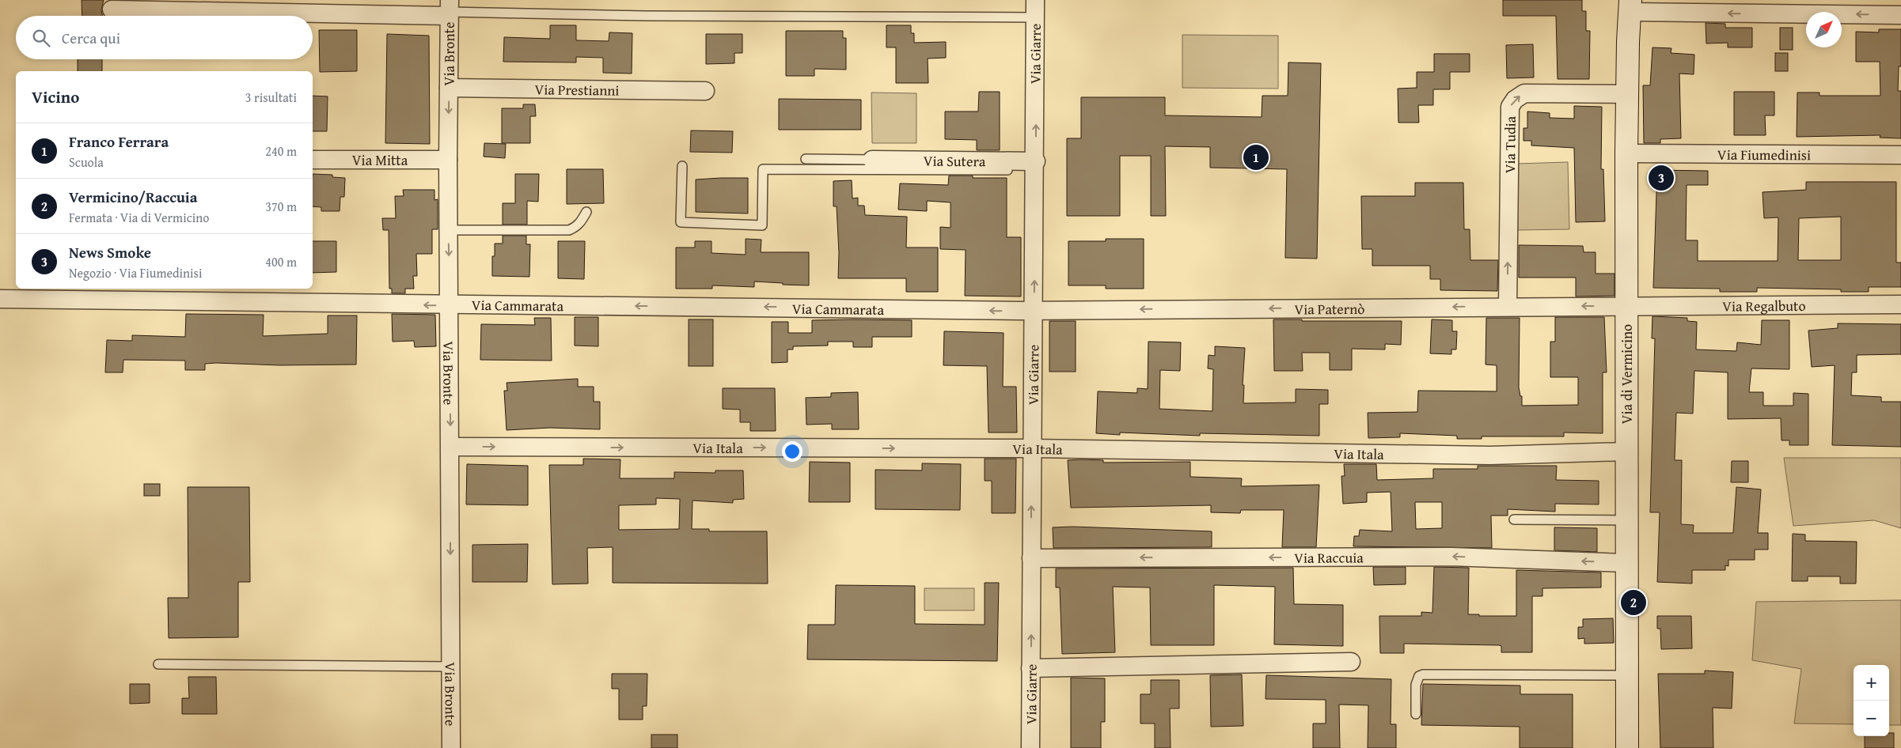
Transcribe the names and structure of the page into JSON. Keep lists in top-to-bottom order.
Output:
{
  "streets": {
    "main road": ["Via di Vermicino"],
    "street": [
      "Via Bronte",
      "Via Giarre",
      "Via Prestianni",
      "Via Tudia",
      "Via Fiumedinisi",
      "Via Mitta",
      "Via Sutera",
      "Via Cammarata",
      "Via Regalbuto",
      "Via Paternò",
      "Via Itala",
      "Via Raccuia"
    ]
  },
  "crossings": [
    ["Via Bronte", "Via Prestianni"],
    ["Via Bronte", "Via Mitta"],
    ["Via Bronte", "Via Cammarata"],
    ["Via Bronte", "Via Itala"],
    ["Via Giarre", "Via Sutera"],
    ["Via Giarre", "Via Cammarata"],
    ["Via Giarre", "Via Paternò"],
    ["Via Giarre", "Via Itala"],
    ["Via Giarre", "Via Raccuia"],
    ["Via Tudia", "Via Paternò"],
    ["Via Tudia", "Via di Vermicino"],
    ["Via Fiumedinisi", "Via di Vermicino"],
    ["Via Cammarata", "Via Paternò"],
    ["Via Regalbuto", "Via Paternò"],
    ["Via Regalbuto", "Via di Vermicino"],
    ["Via Paternò", "Via di Vermicino"],
    ["Via di Vermicino", "Via Itala"],
    ["Via di Vermicino", "Via Raccuia"]
  ],
  "one_way": [
    "Via Bronte",
    "Via Giarre",
    "Via Cammarata",
    "Via Paternò",
    "Via Itala"
  ],
  "north": "top right",
  "page": {
    "search": "Cerca qui",
    "heading": ["Vicino", "3 risultati"],
    "list": [
      {
        "mark": "1",
        "name": "Franco Ferrara",
        "note": "Scuola",
        "value": "240 m"
      },
      {
        "mark": "2",
        "name": "Vermicino/Raccuia",
        "note": "Fermata · Via di Vermicino",
        "value": "370 m"
      },
      {
        "mark": "3",
        "name": "News Smoke",
        "note": "Negozio · Via Fiumedinisi",
        "value": "400 m"
      }
    ],
    "pins": ["1", "3", "2"],
    "map_buttons": ["+", "−"]
  }
}
